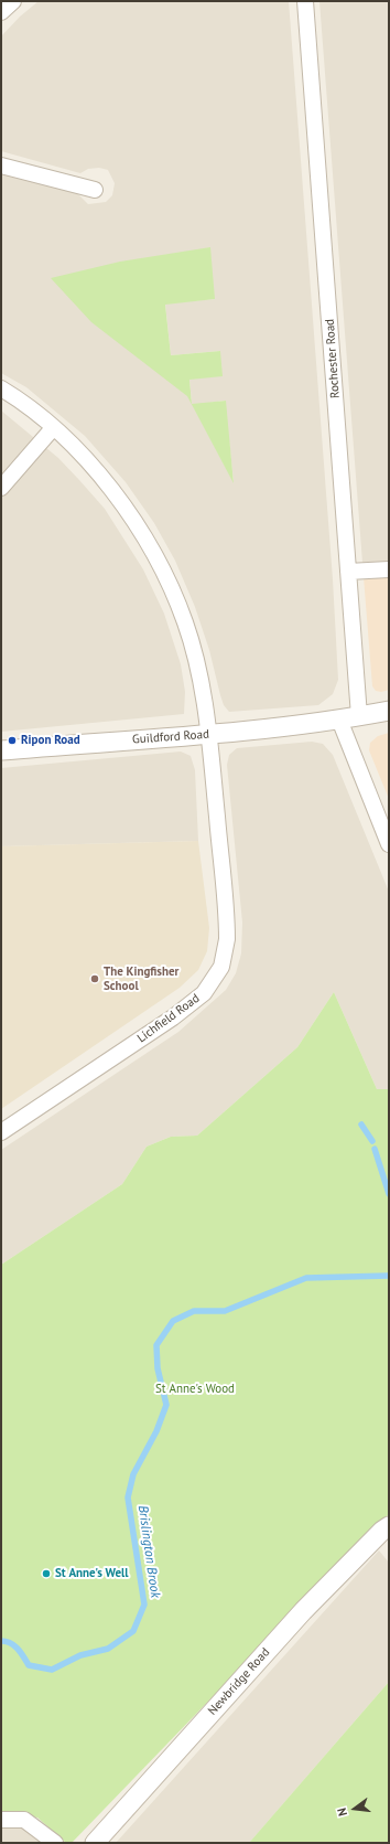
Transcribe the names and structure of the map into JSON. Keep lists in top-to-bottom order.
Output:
{
  "streets": {
    "street": [
      "Rochester Road",
      "Guildford Road",
      "Lichfield Road",
      "Newbridge Road"
    ]
  },
  "crossings": [
    ["Rochester Road", "Guildford Road"],
    ["Guildford Road", "Lichfield Road"]
  ],
  "water": ["Brislington Brook"],
  "parks": ["St Anne's Wood"],
  "places": ["Ripon Road", "The Kingfisher School", "St Anne's Well"],
  "north": "left"
}
